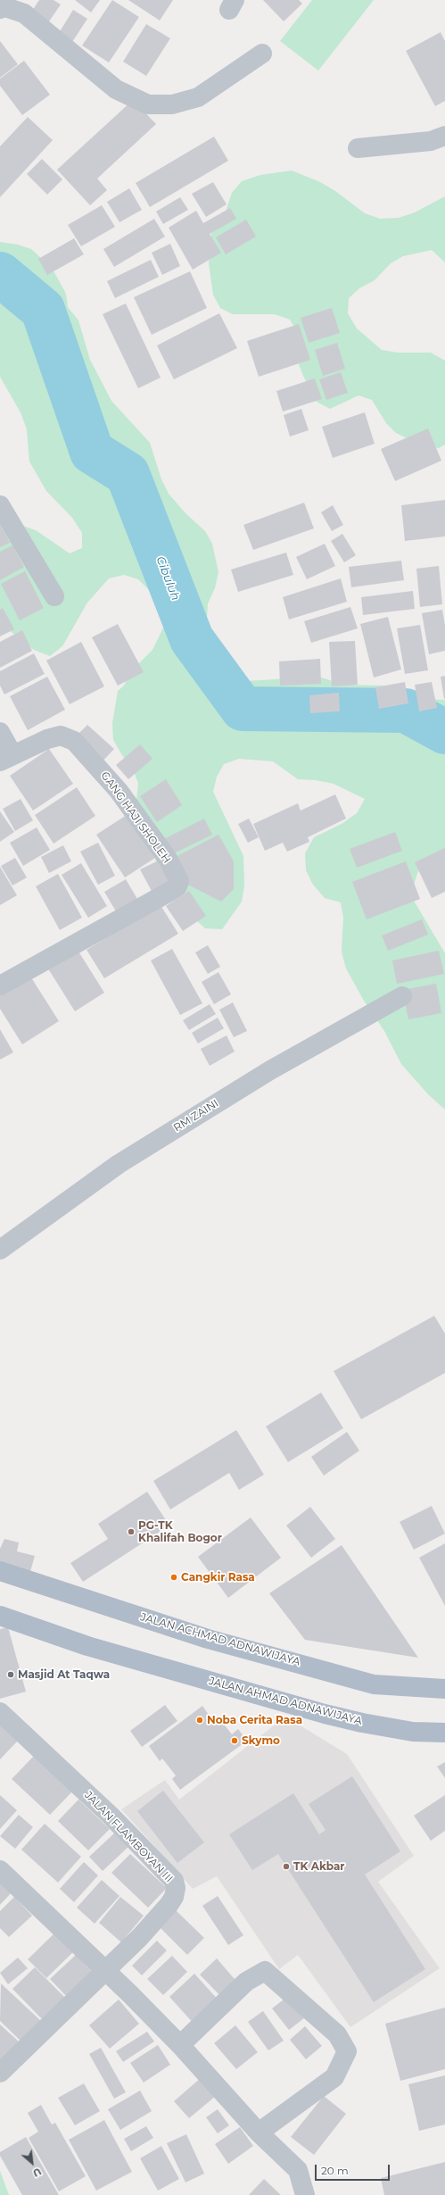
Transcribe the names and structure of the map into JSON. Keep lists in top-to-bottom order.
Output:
{
  "streets": {
    "main road": ["JALAN ACHMAD ADNAWIJAYA", "JALAN AHMAD ADNAWIJAYA"],
    "street": ["GANG HAJI SHOLEH", "RM ZAINI", "JALAN FLAMBOYAN III"]
  },
  "water": ["Cibuluh"],
  "places": [
    "PG-TK Khalifah Bogor",
    "Cangkir Rasa",
    "Masjid At Taqwa",
    "Noba Cerita Rasa",
    "Skymo",
    "TK Akbar"
  ],
  "scale_bar": "20 m",
  "north": "bottom right"
}
